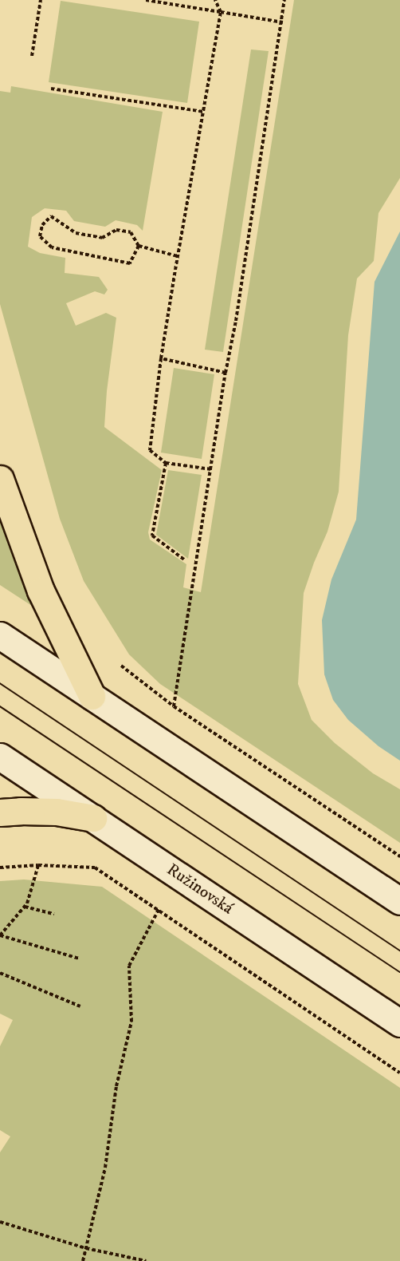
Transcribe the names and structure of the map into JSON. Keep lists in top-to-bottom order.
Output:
{
  "streets": {
    "street": ["Ružinovská"]
  }
}
